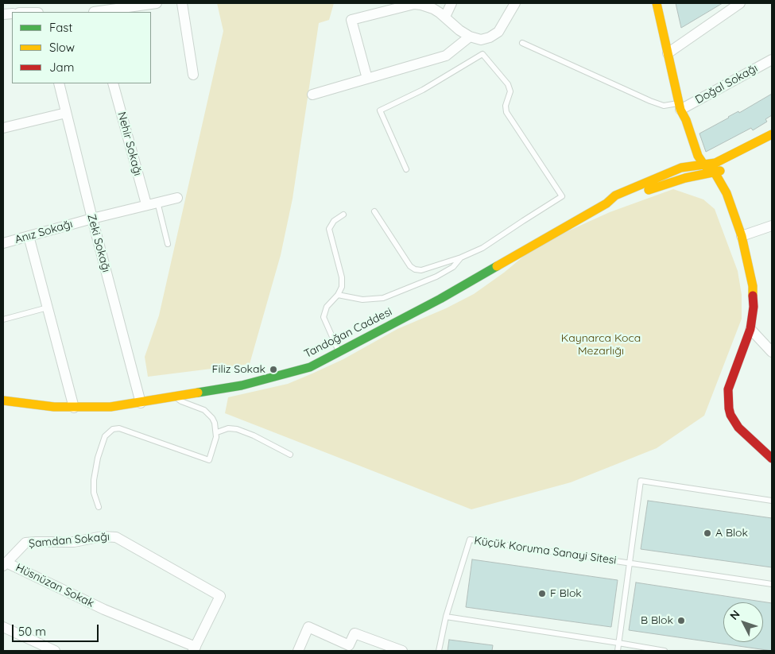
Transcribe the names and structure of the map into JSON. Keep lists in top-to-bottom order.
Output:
{
  "streets": {
    "street": [
      "Doğal Sokağı",
      "Nehir Sokağı",
      "Anız Sokağı",
      "Zeki Sokağı",
      "Tandoğan Caddesi",
      "Şamdan Sokağı",
      "Hüsnüzan Sokak"
    ],
    "lane": ["Küçük Koruma Sanayi Sitesi"]
  },
  "crossings": [
    ["Nehir Sokağı", "Anız Sokağı"],
    ["Anız Sokağı", "Zeki Sokağı"],
    ["Zeki Sokağı", "Tandoğan Caddesi"],
    ["Şamdan Sokağı", "Hüsnüzan Sokak"]
  ],
  "parks": ["Kaynarca Koca Mezarlığı"],
  "places": [
    "Filiz Sokak",
    "A Blok",
    "F Blok",
    "B Blok"
  ],
  "legend": ["Fast", "Slow", "Jam"],
  "scale_bar": "50 m",
  "north": "top left"
}
